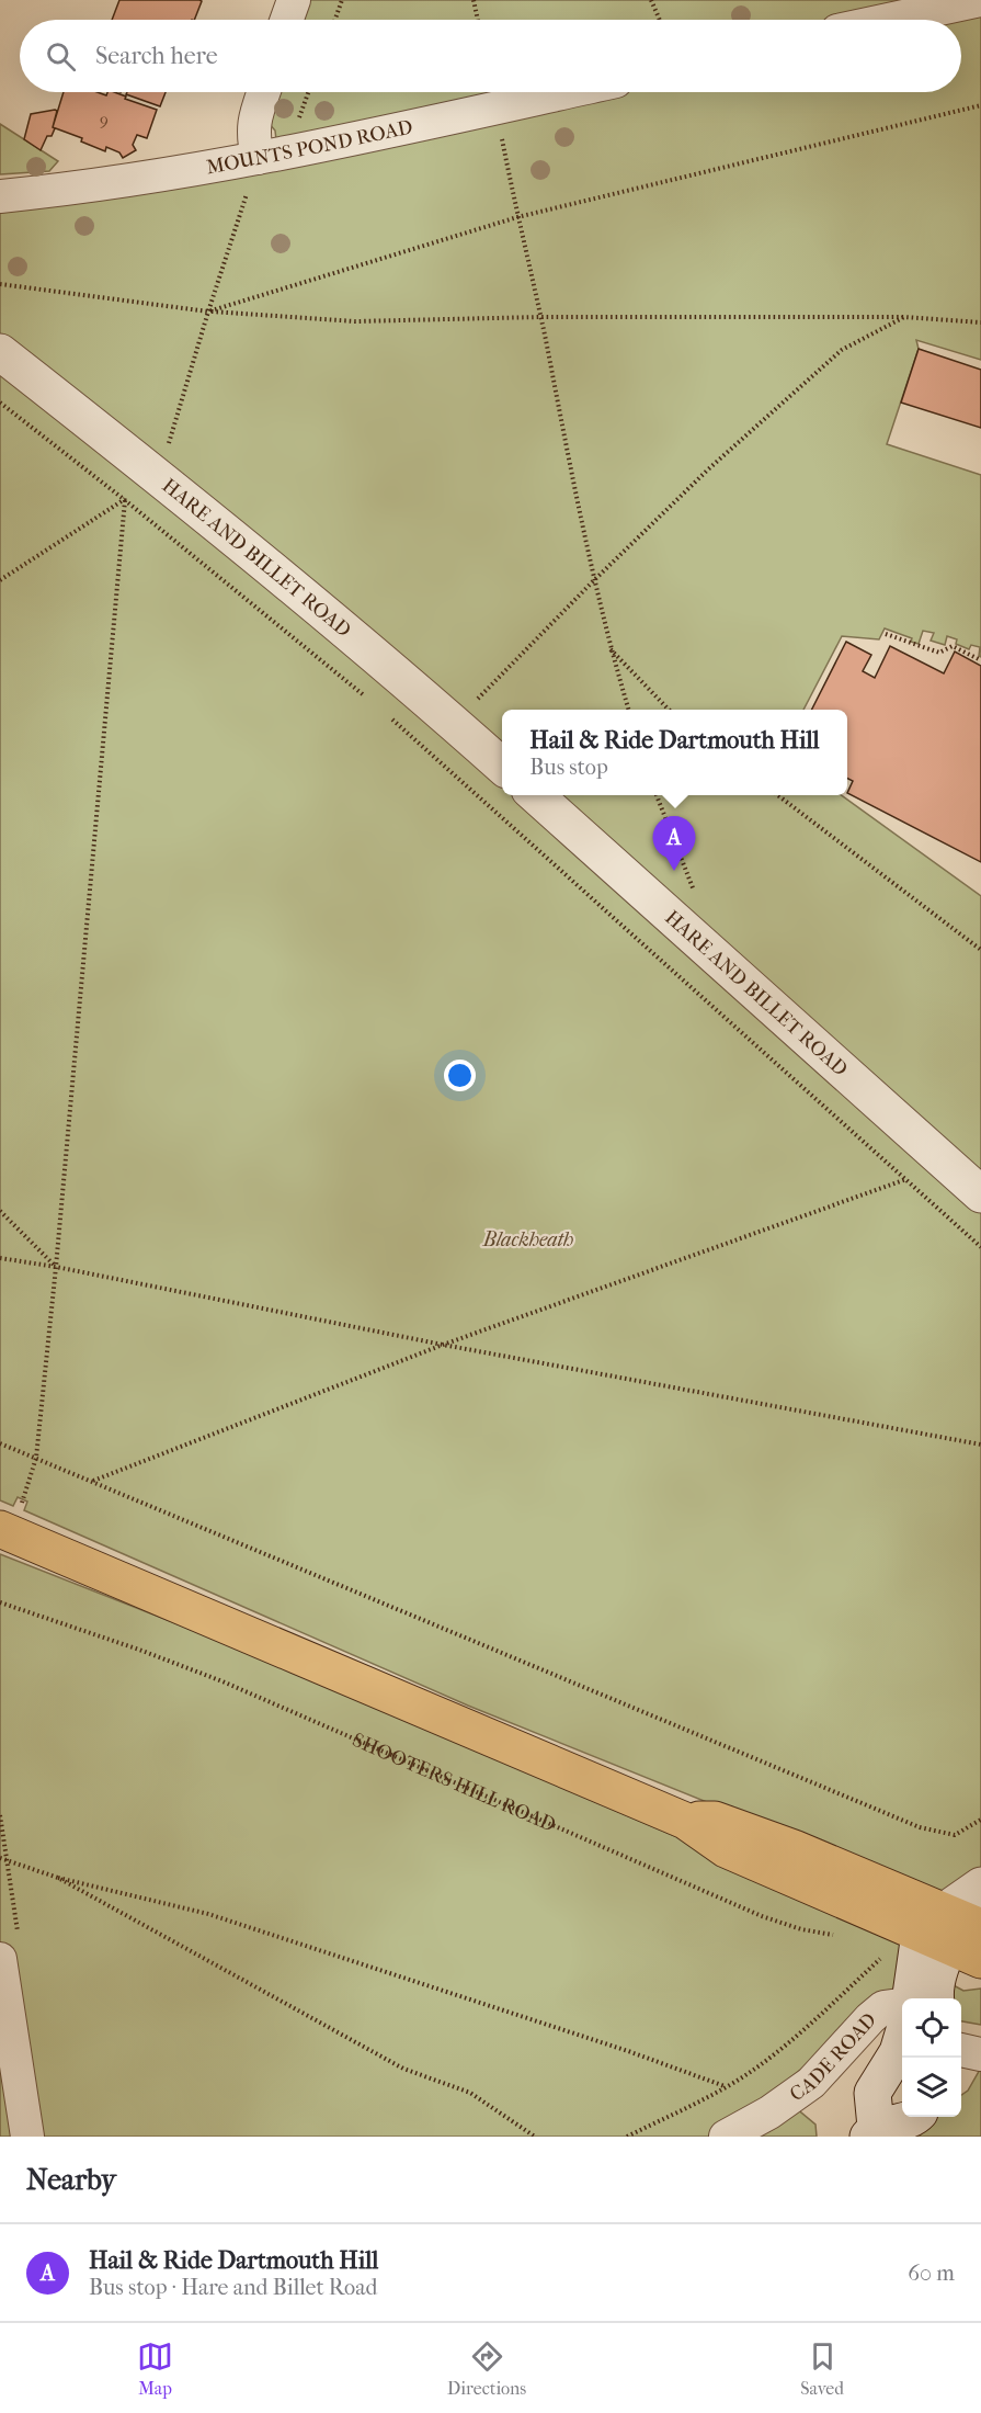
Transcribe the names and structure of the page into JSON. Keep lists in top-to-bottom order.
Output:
{
  "streets": {
    "street": ["MOUNTS POND ROAD", "HARE AND BILLET ROAD", "CADE ROAD"],
    "path": ["SHOOTERS HILL ROAD"]
  },
  "parks": ["Blackheath"],
  "house_numbers": ["9"],
  "page": {
    "search": "Search here",
    "popup": ["Hail & Ride Dartmouth Hill", "Bus stop"],
    "pins": "A",
    "heading": "Nearby",
    "list": [
      {
        "mark": "A",
        "name": "Hail & Ride Dartmouth Hill",
        "note": "Bus stop · Hare and Billet Road",
        "value": "60 m"
      }
    ],
    "nav": ["Map", "Directions", "Saved"]
  }
}
